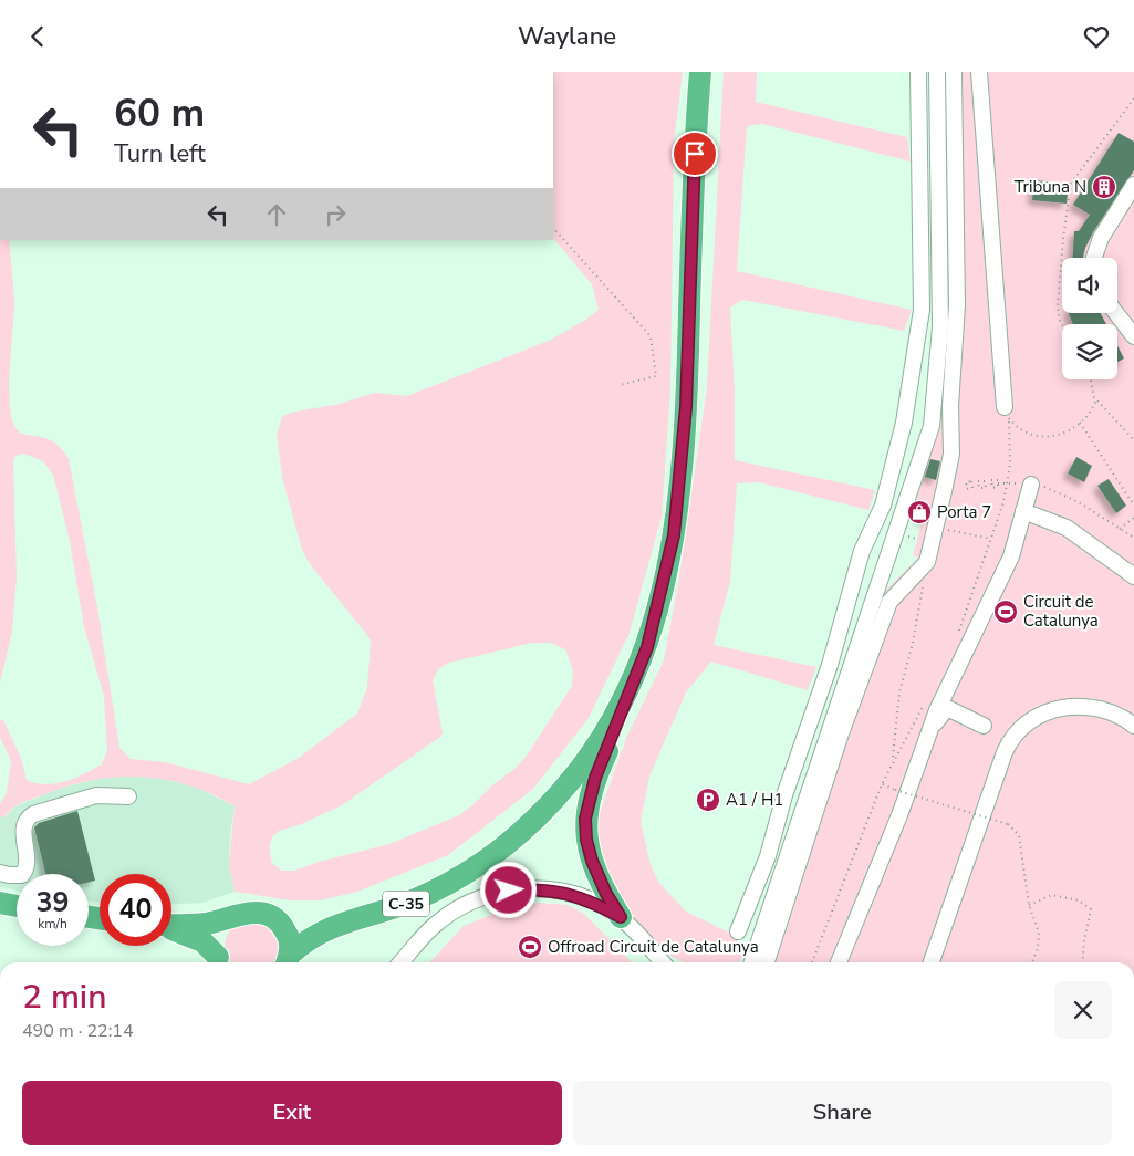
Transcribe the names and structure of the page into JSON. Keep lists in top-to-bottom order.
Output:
{
  "streets": {
    "highway": ["C-35"]
  },
  "places": {
    "building": ["Tribuna N"],
    "shop": ["Porta 7"],
    "sports": ["Circuit de Catalunya", "Offroad Circuit de Catalunya"],
    "parking": ["A1 / H1"]
  },
  "page": {
    "header": "Waylane",
    "turn": ["60 m", "Turn left"],
    "speed": "39 km/h",
    "limit": "40",
    "heading": ["2 min", "490 m · 22:14"],
    "buttons": ["Exit", "Share"]
  }
}
